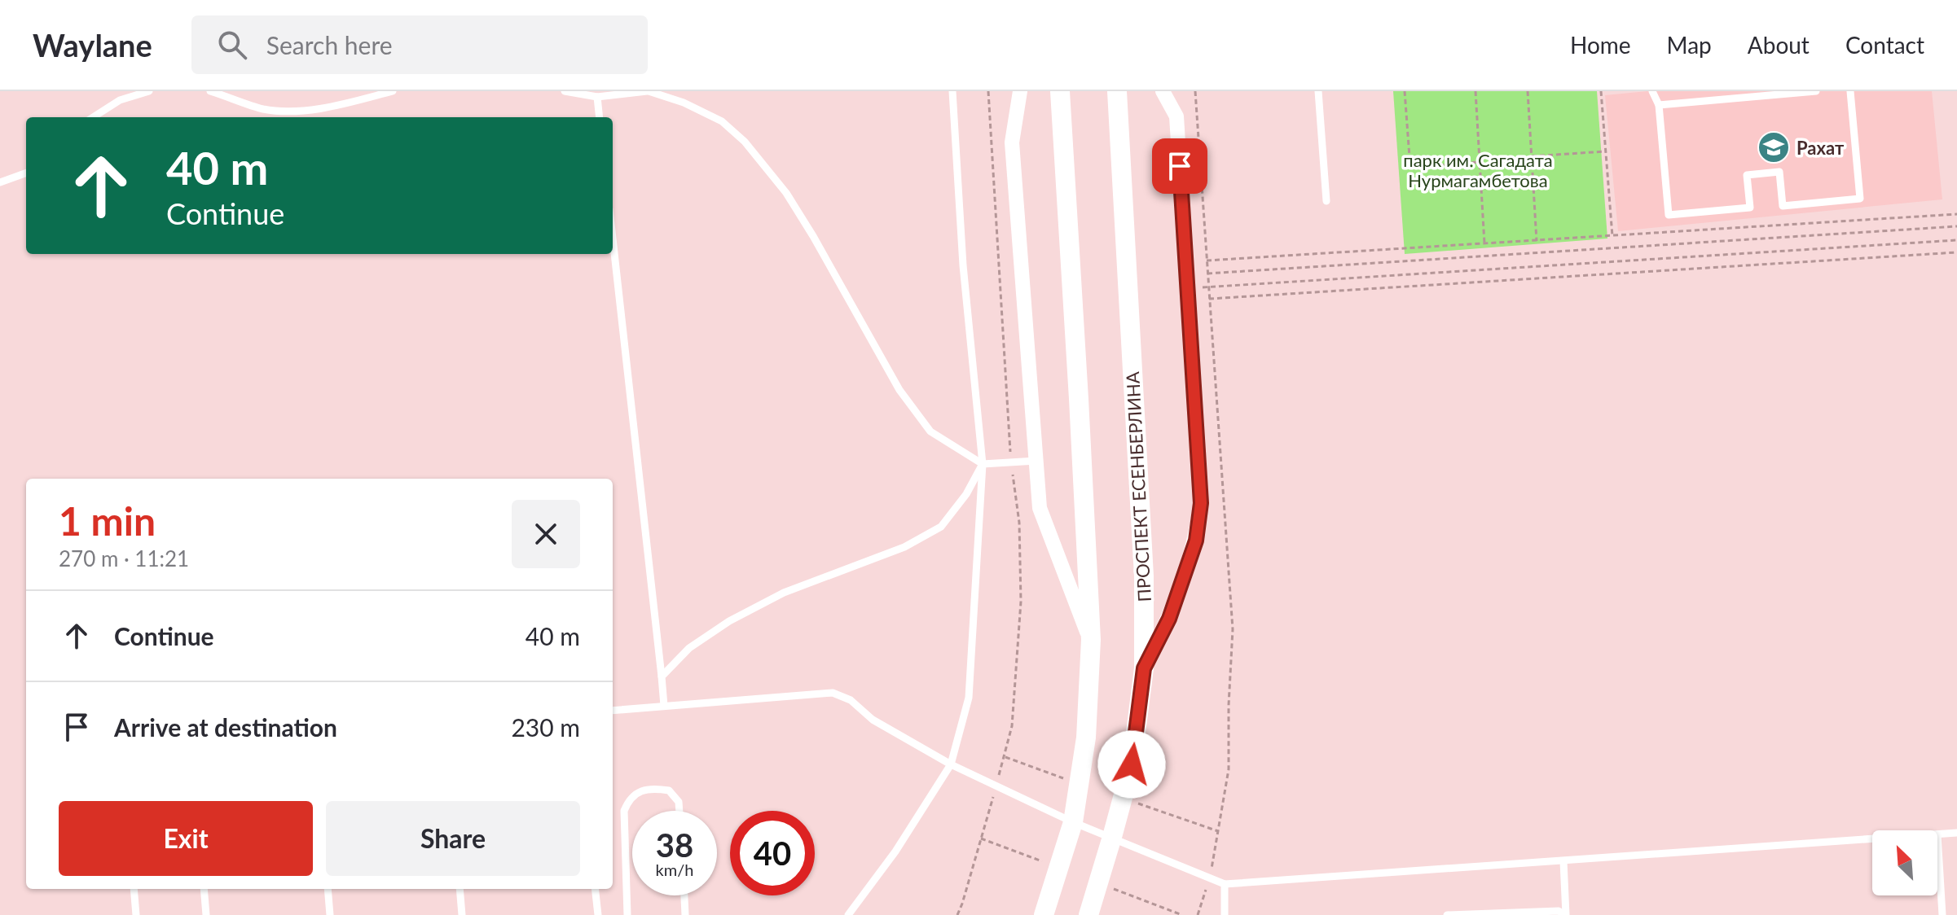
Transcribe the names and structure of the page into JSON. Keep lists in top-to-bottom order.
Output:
{
  "streets": {
    "street": ["ПРОСПЕКТ ЕСЕНБЕРЛИНА"]
  },
  "parks": ["парк им. Сагадата Нурмагамбетова"],
  "places": {
    "school or university": ["Рахат"]
  },
  "north": "top left",
  "page": {
    "header": "Waylane",
    "search": "Search here",
    "nav": [
      "Home",
      "Map",
      "About",
      "Contact"
    ],
    "turn": ["40 m", "Continue"],
    "heading": ["1 min", "270 m · 11:21"],
    "list": [
      {
        "name": "Continue",
        "value": "40 m"
      },
      {
        "name": "Arrive at destination",
        "value": "230 m"
      }
    ],
    "buttons": ["Exit", "Share"],
    "speed": "38 km/h",
    "limit": "40"
  }
}
